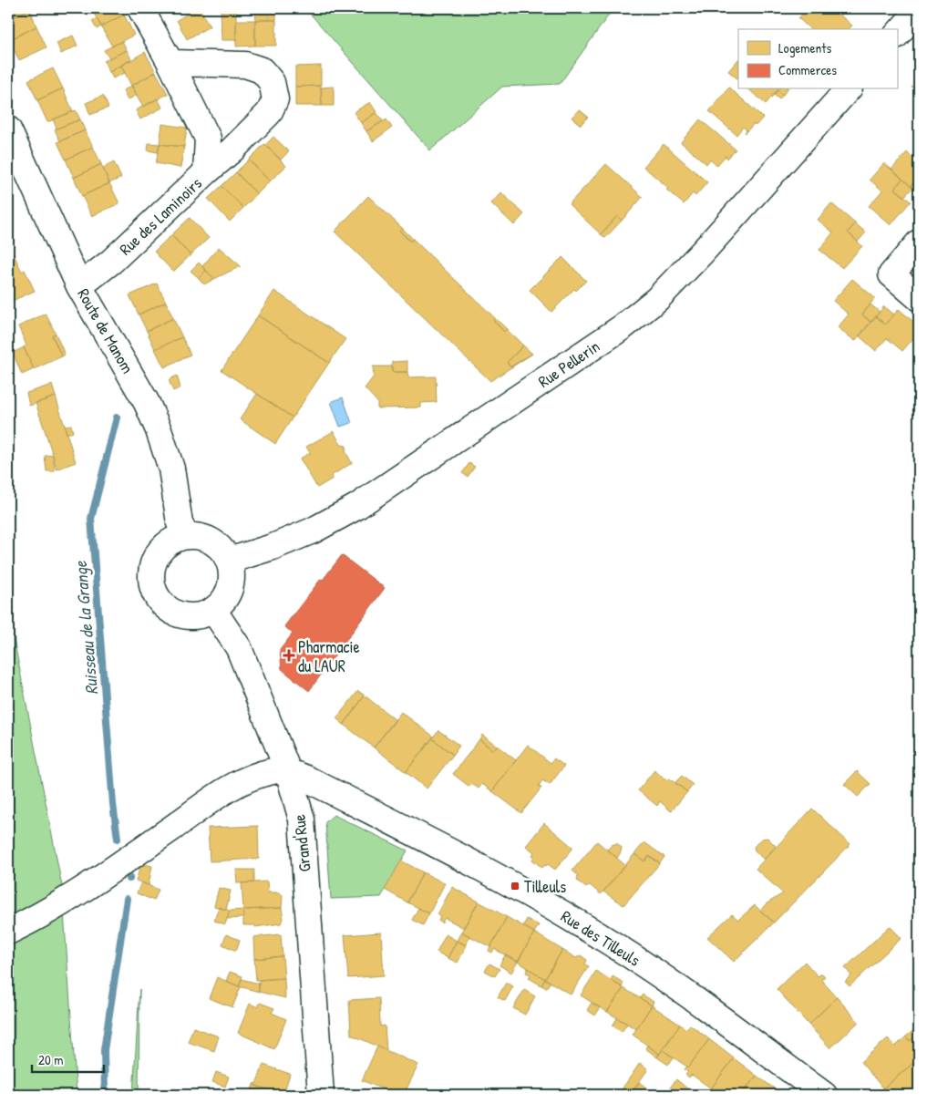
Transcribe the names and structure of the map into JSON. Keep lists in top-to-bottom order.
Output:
{
  "streets": {
    "street": [
      "Rue des Laminoirs",
      "Route de Manom",
      "Rue Pellerin",
      "Grand'Rue",
      "Rue des Tilleuls"
    ]
  },
  "crossings": [
    ["Rue des Laminoirs", "Route de Manom"],
    ["Route de Manom", "Rue Pellerin"],
    ["Route de Manom", "Grand'Rue"],
    ["Rue Pellerin", "Grand'Rue"],
    ["Grand'Rue", "Rue des Tilleuls"]
  ],
  "water": ["Ruisseau de la Grange"],
  "places": {
    "health": ["Pharmacie du LAUR"],
    "transit": ["Tilleuls"]
  },
  "legend": ["Logements", "Commerces"],
  "scale_bar": "20 m"
}
